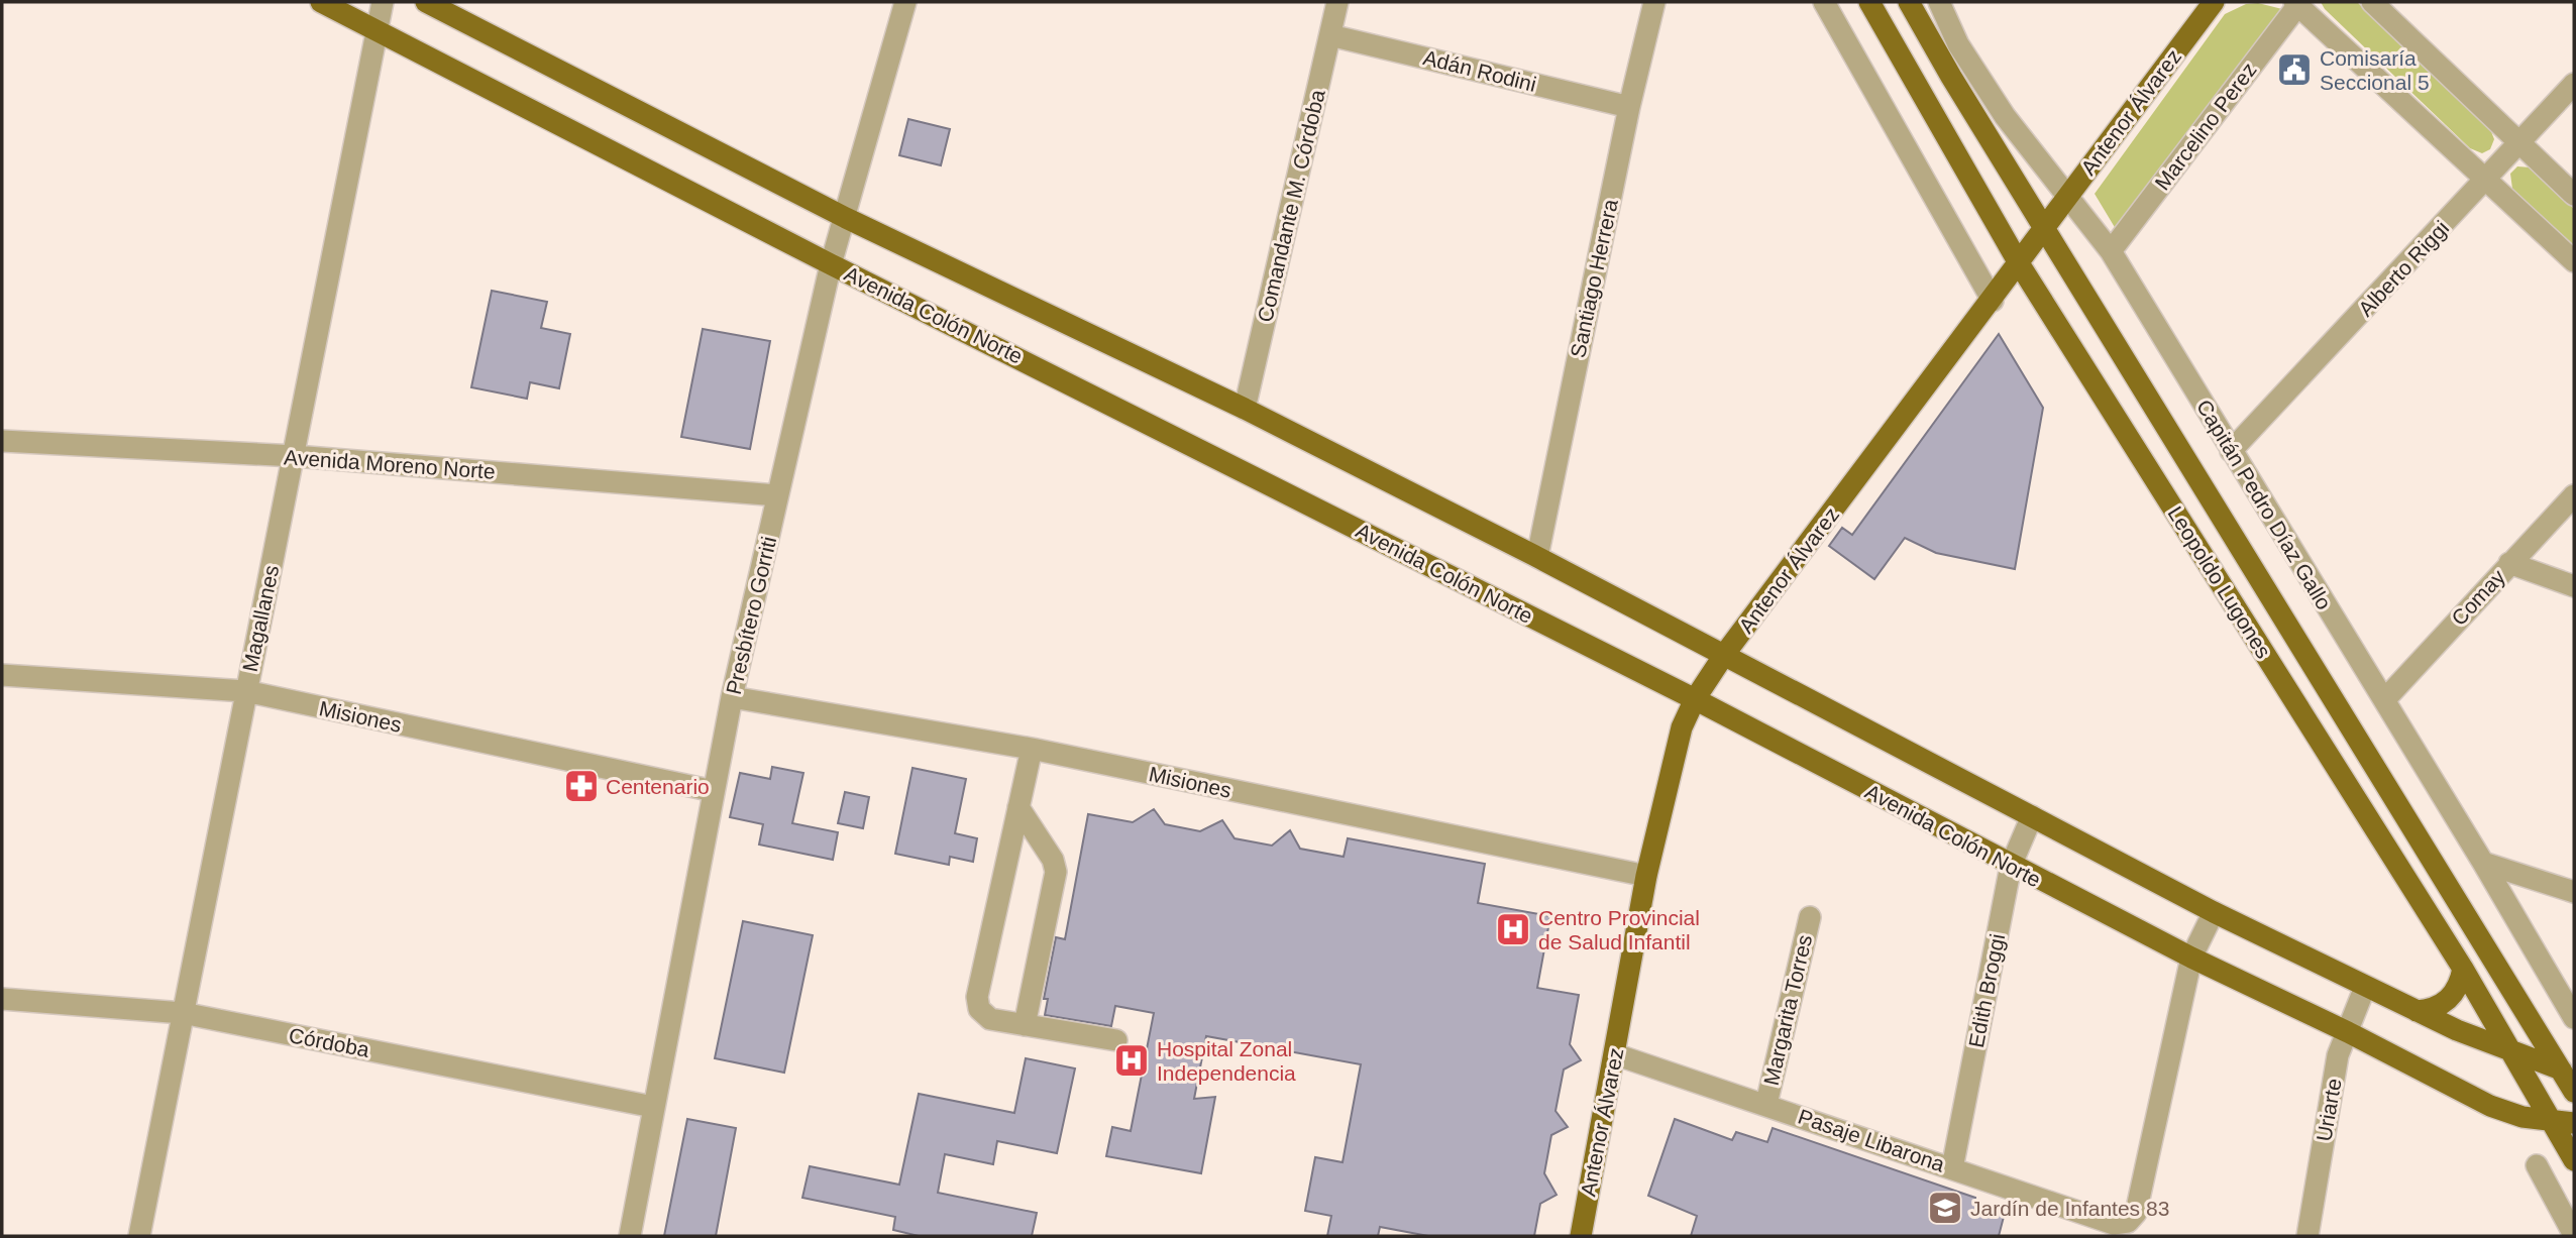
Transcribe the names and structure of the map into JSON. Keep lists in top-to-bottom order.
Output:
{
  "streets": {
    "main road": ["Antenor Álvarez", "Avenida Colón Norte", "Leopoldo Lugones"],
    "street": [
      "Adán Rodini",
      "Marcelino Perez",
      "Comandante M. Córdoba",
      "Alberto Riggi",
      "Santiago Herrera",
      "Avenida Moreno Norte",
      "Capitán Pedro Díaz Gallo",
      "Comay",
      "Presbítero Gorriti",
      "Magallanes",
      "Misiones",
      "Edith Broggi",
      "Margarita Torres",
      "Córdoba",
      "Uriarte",
      "Pasaje Libarona"
    ]
  },
  "crossings": [
    ["Adán Rodini", "Comandante M. Córdoba"],
    ["Adán Rodini", "Santiago Herrera"],
    ["Antenor Álvarez", "Avenida Colón Norte"],
    ["Antenor Álvarez", "Capitán Pedro Díaz Gallo"],
    ["Antenor Álvarez", "Leopoldo Lugones"],
    ["Antenor Álvarez", "Misiones"],
    ["Antenor Álvarez", "Pasaje Libarona"],
    ["Marcelino Perez", "Capitán Pedro Díaz Gallo"],
    ["Alberto Riggi", "Capitán Pedro Díaz Gallo"],
    ["Avenida Colón Norte", "Leopoldo Lugones"],
    ["Avenida Colón Norte", "Presbítero Gorriti"],
    ["Avenida Colón Norte", "Magallanes"],
    ["Avenida Colón Norte", "Edith Broggi"],
    ["Avenida Colón Norte", "Uriarte"],
    ["Avenida Colón Norte", "Pasaje Libarona"],
    ["Avenida Moreno Norte", "Presbítero Gorriti"],
    ["Avenida Moreno Norte", "Magallanes"],
    ["Capitán Pedro Díaz Gallo", "Comay"],
    ["Presbítero Gorriti", "Misiones"],
    ["Presbítero Gorriti", "Córdoba"],
    ["Magallanes", "Misiones"],
    ["Magallanes", "Córdoba"],
    ["Edith Broggi", "Pasaje Libarona"],
    ["Margarita Torres", "Pasaje Libarona"]
  ],
  "places": {
    "public building": ["Comisaría Seccional 5"],
    "pharmacy": ["Centenario"],
    "hospital": ["Centro Provincial de Salud Infantil", "Hospital Zonal Independencia"],
    "school or university": ["Jardín de Infantes 83"]
  }
}
